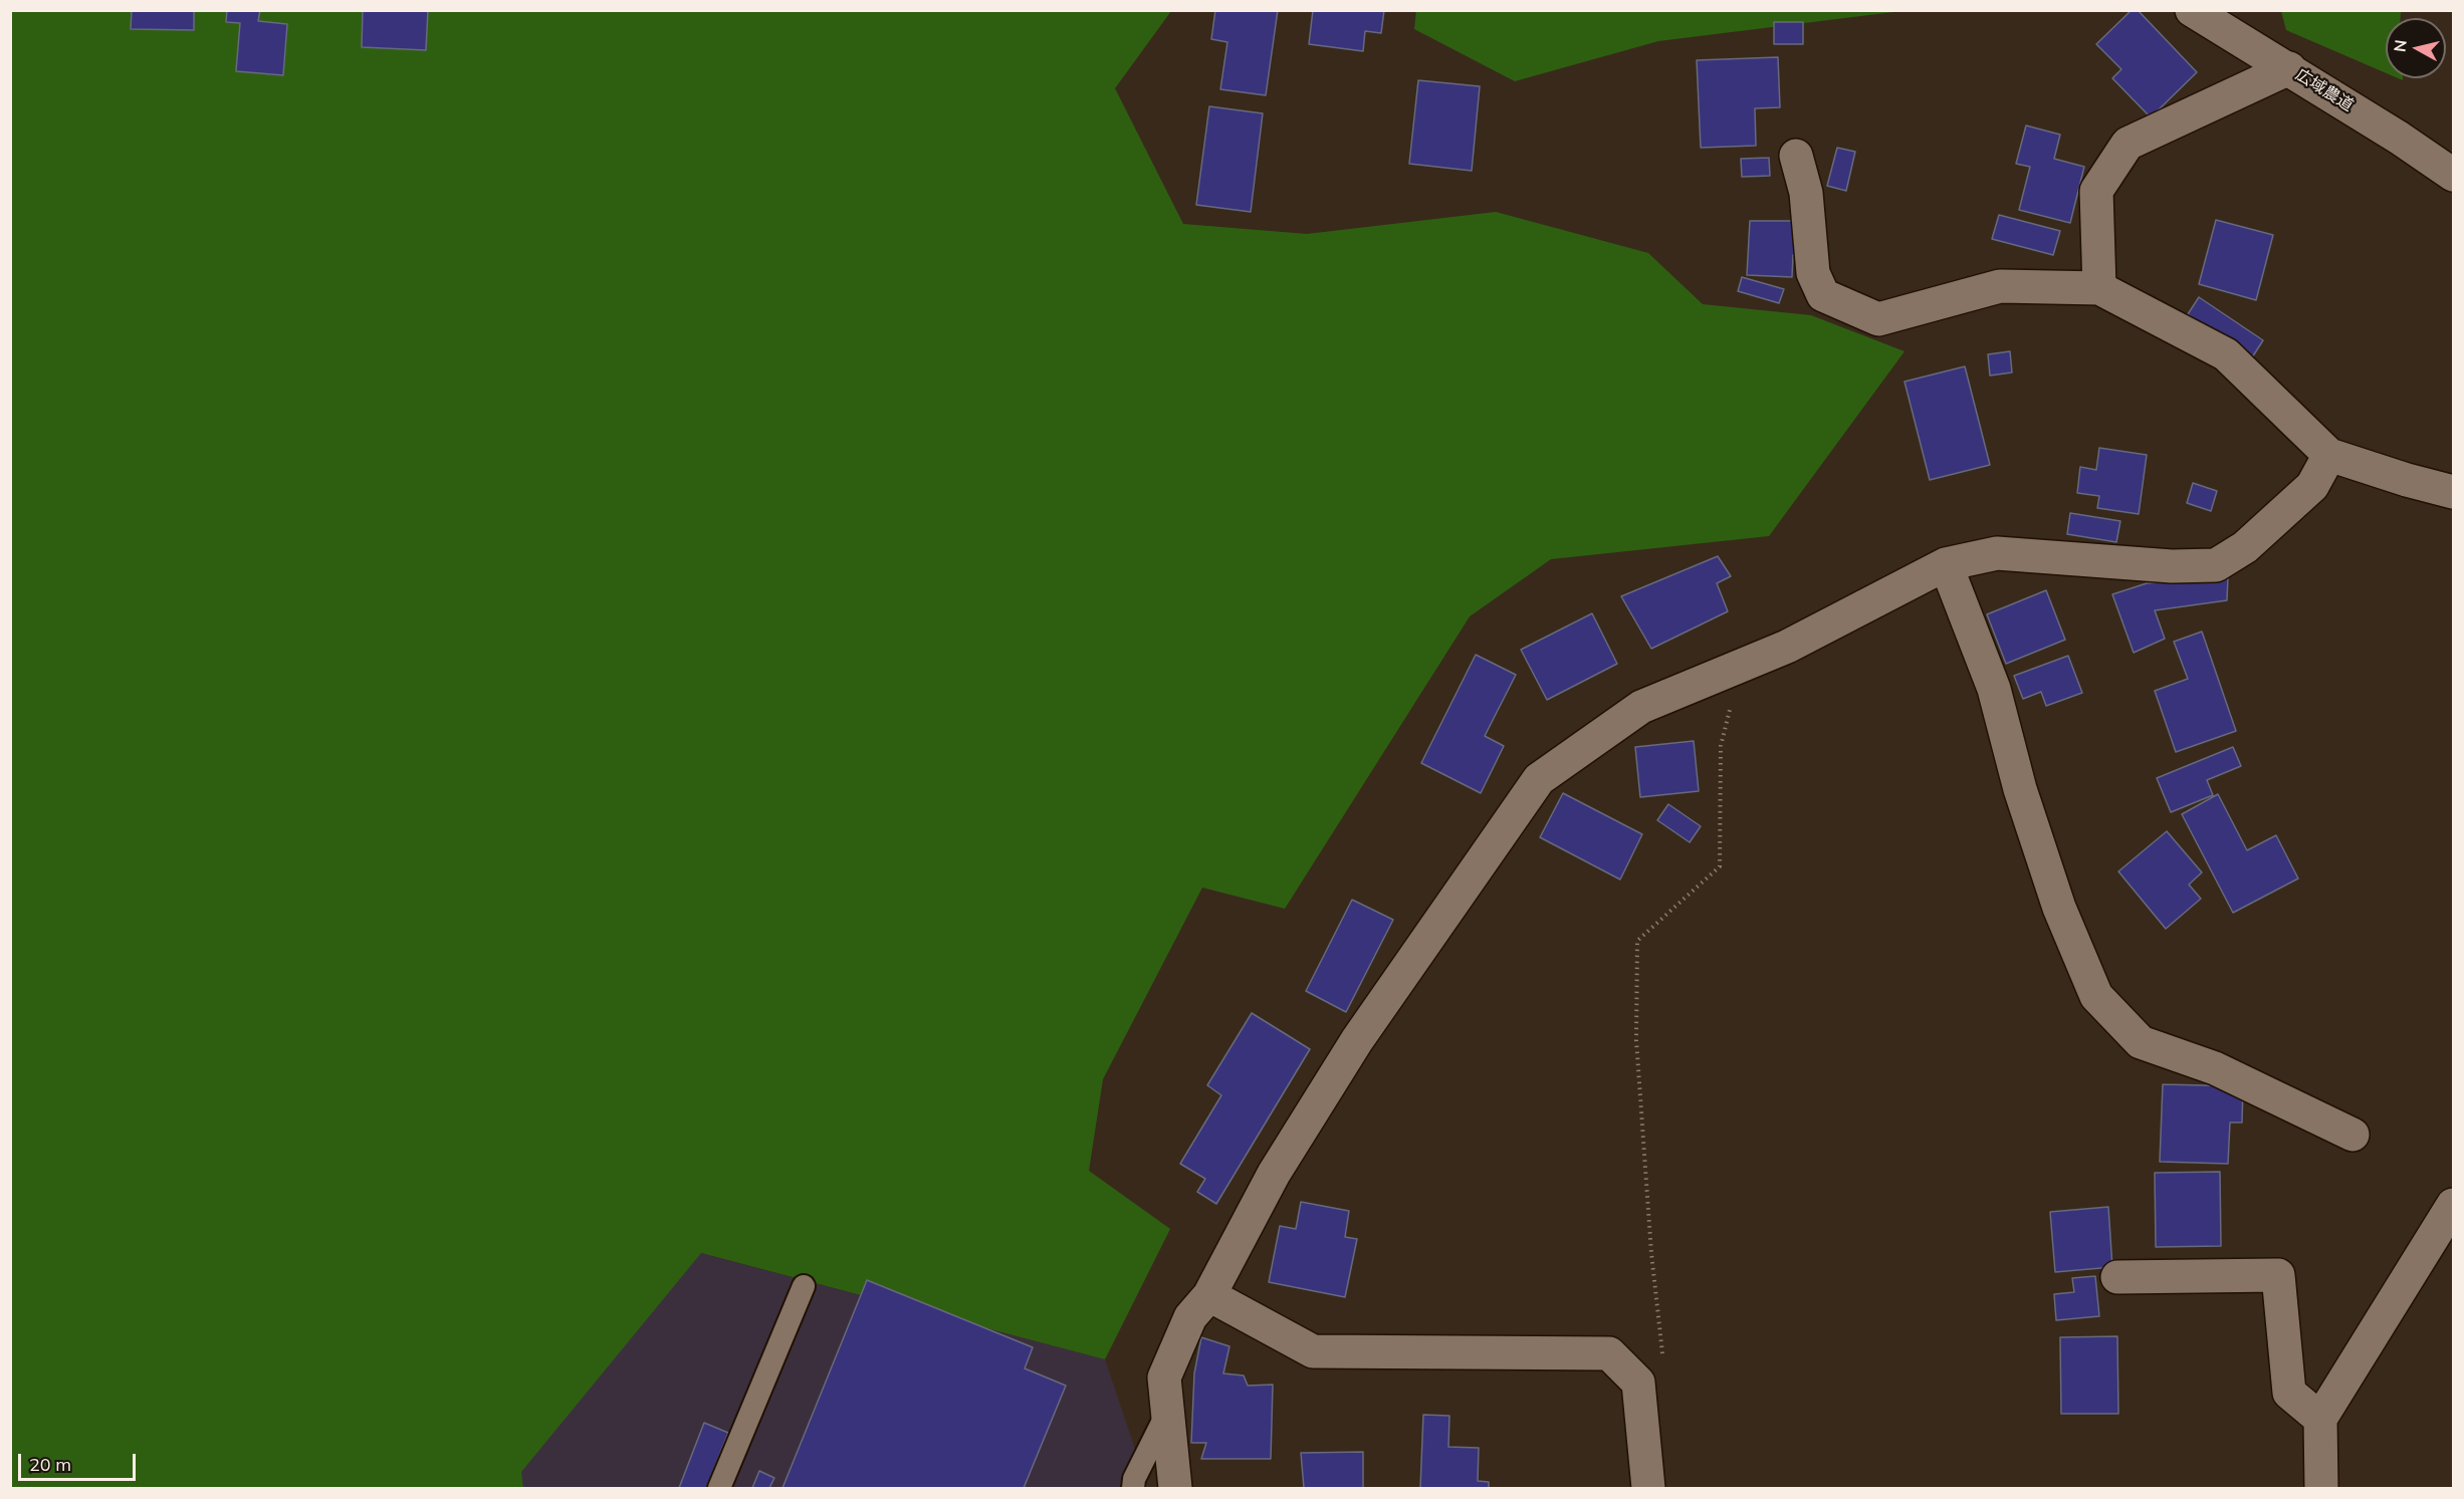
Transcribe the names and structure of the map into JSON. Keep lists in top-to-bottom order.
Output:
{
  "streets": {
    "street": ["広域農道"]
  },
  "scale_bar": "20 m",
  "north": "left"
}
